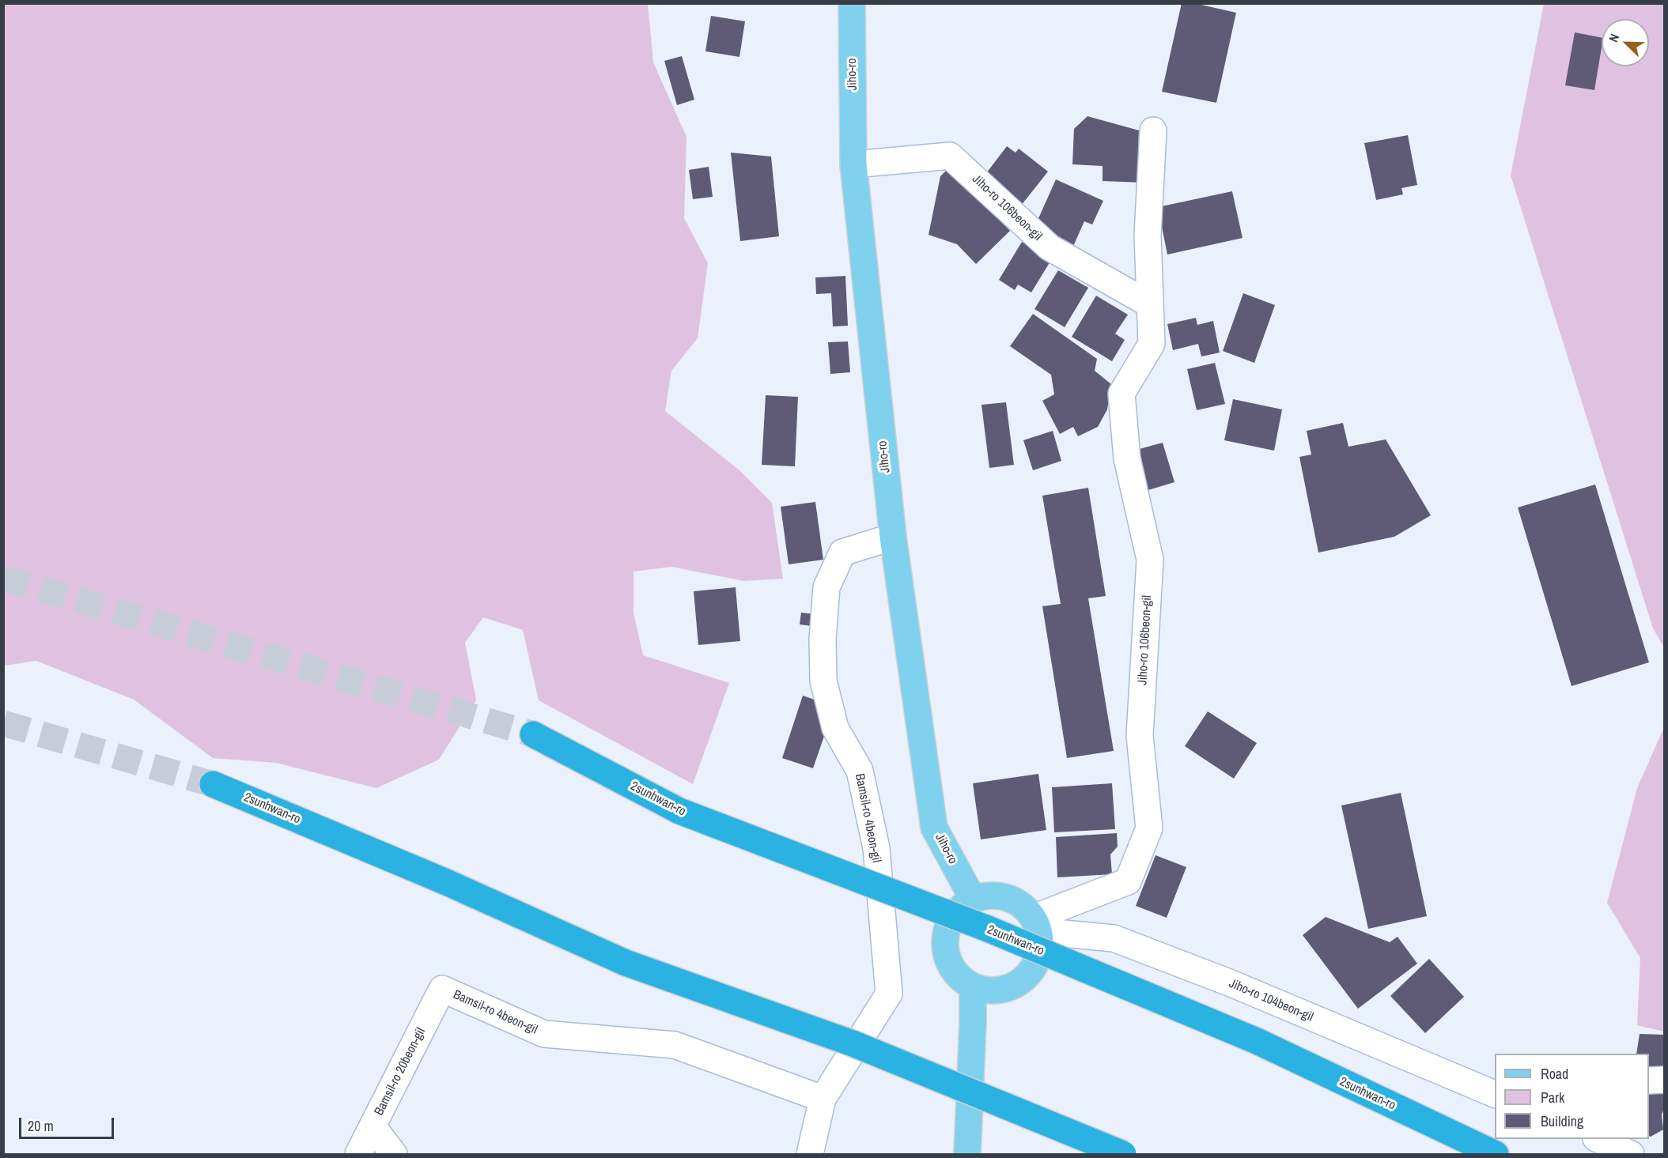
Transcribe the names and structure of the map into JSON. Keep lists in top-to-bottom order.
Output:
{
  "streets": {
    "highway": ["2sunhwan-ro"],
    "main road": ["Jiho-ro"],
    "street": [
      "Jiho-ro 106beon-gil",
      "Bamsil-ro 4beon-gil",
      "Jiho-ro 104beon-gil",
      "Bamsil-ro 20beon-gil"
    ]
  },
  "crossings": [
    ["Jiho-ro", "Jiho-ro 106beon-gil"],
    ["Jiho-ro", "Bamsil-ro 4beon-gil"],
    ["Jiho-ro", "Jiho-ro 104beon-gil"],
    ["Jiho-ro 106beon-gil", "Jiho-ro 104beon-gil"],
    ["Bamsil-ro 4beon-gil", "Bamsil-ro 20beon-gil"]
  ],
  "legend": ["Road", "Park", "Building"],
  "scale_bar": "20 m",
  "north": "top left"
}
